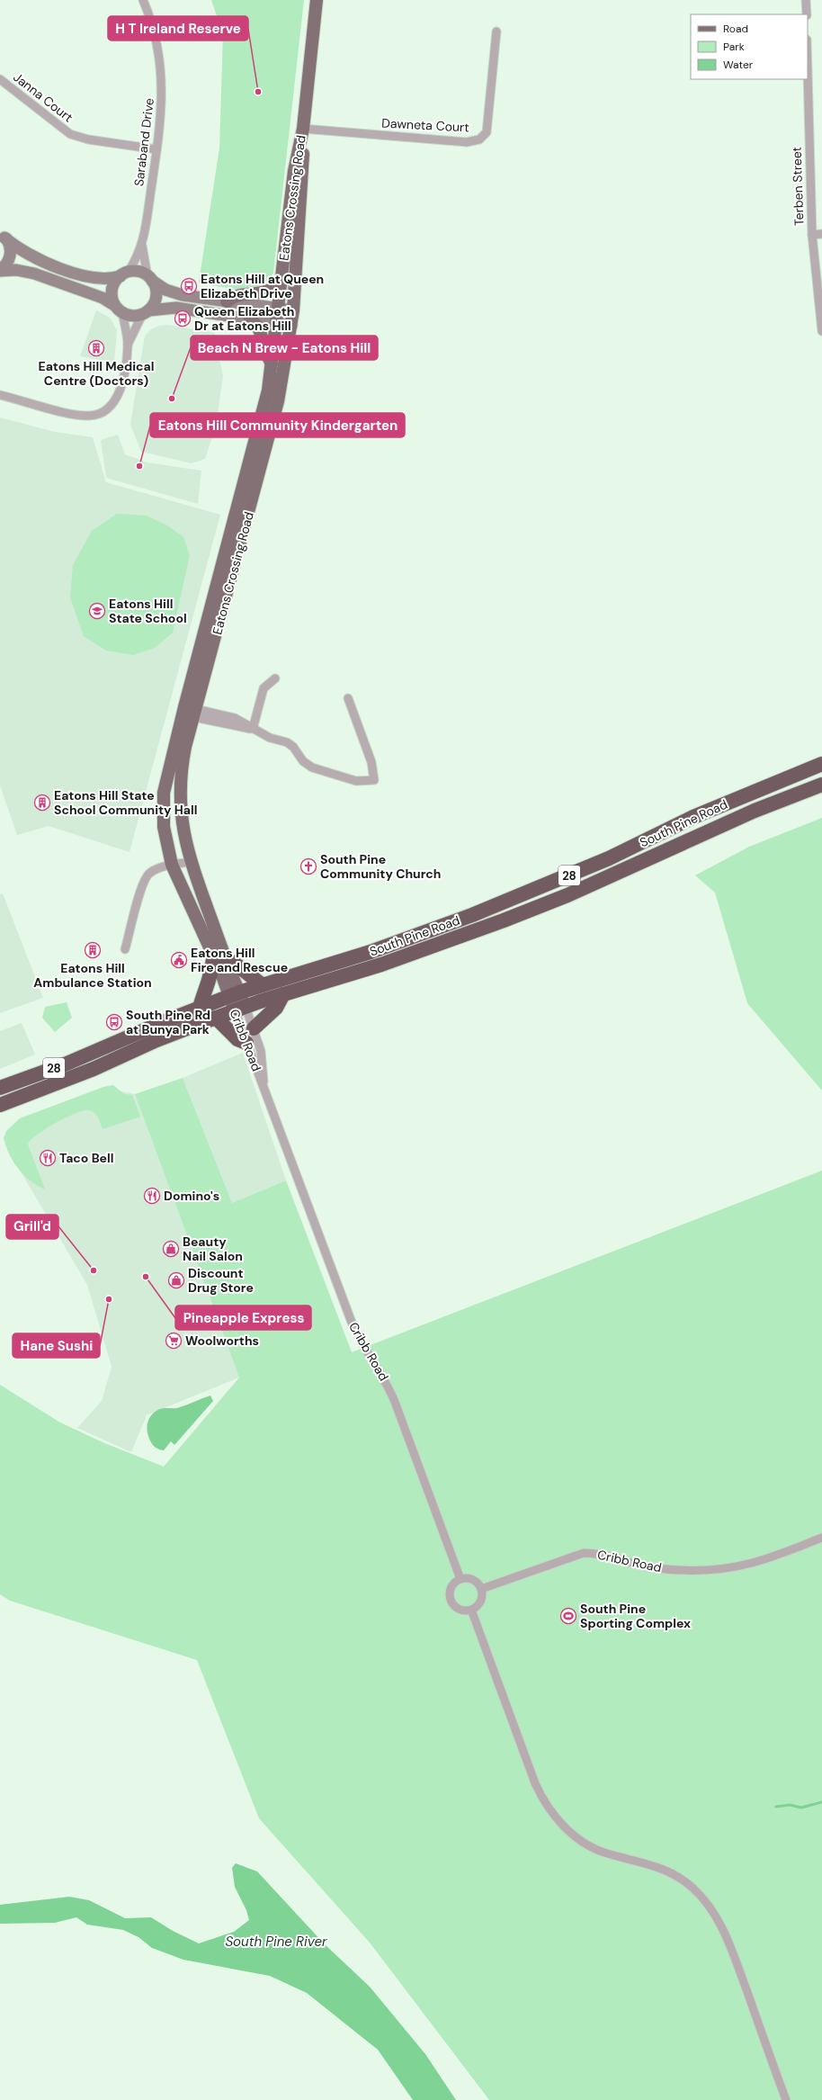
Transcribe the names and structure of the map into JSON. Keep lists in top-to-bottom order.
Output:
{
  "streets": {
    "highway": ["South Pine Road", "28"],
    "main road": ["Eatons Crossing Road", "Cribb Road"],
    "street": [
      "Janna Court",
      "Dawneta Court",
      "Saraband Drive",
      "Terben Street"
    ]
  },
  "crossings": [
    ["Janna Court", "Saraband Drive"],
    ["Dawneta Court", "Eatons Crossing Road"],
    ["Eatons Crossing Road", "South Pine Road"],
    ["Eatons Crossing Road", "Cribb Road"],
    ["South Pine Road", "Cribb Road"]
  ],
  "water": ["South Pine River"],
  "places": {
    "other": [
      "H T Ireland Reserve",
      "Beach N Brew - Eatons Hill",
      "Eatons Hill Community Kindergarten",
      "Grill'd",
      "Pineapple Express",
      "Hane Sushi"
    ],
    "bus stop": ["Eatons Hill at Queen Elizabeth Drive", "Queen Elizabeth Dr at Eatons Hill", "South Pine Rd at Bunya Park"],
    "building": ["Eatons Hill Medical Centre (Doctors)", "Eatons Hill State School Community Hall", "Eatons Hill Ambulance Station"],
    "school or university": ["Eatons Hill State School"],
    "church": ["South Pine Community Church"],
    "public building": ["Eatons Hill Fire and Rescue"],
    "restaurant": ["Taco Bell", "Domino's"],
    "shop": ["Beauty Nail Salon", "Discount Drug Store"],
    "supermarket": ["Woolworths"],
    "sports": ["South Pine Sporting Complex"]
  },
  "legend": ["Road", "Park", "Water"]
}
